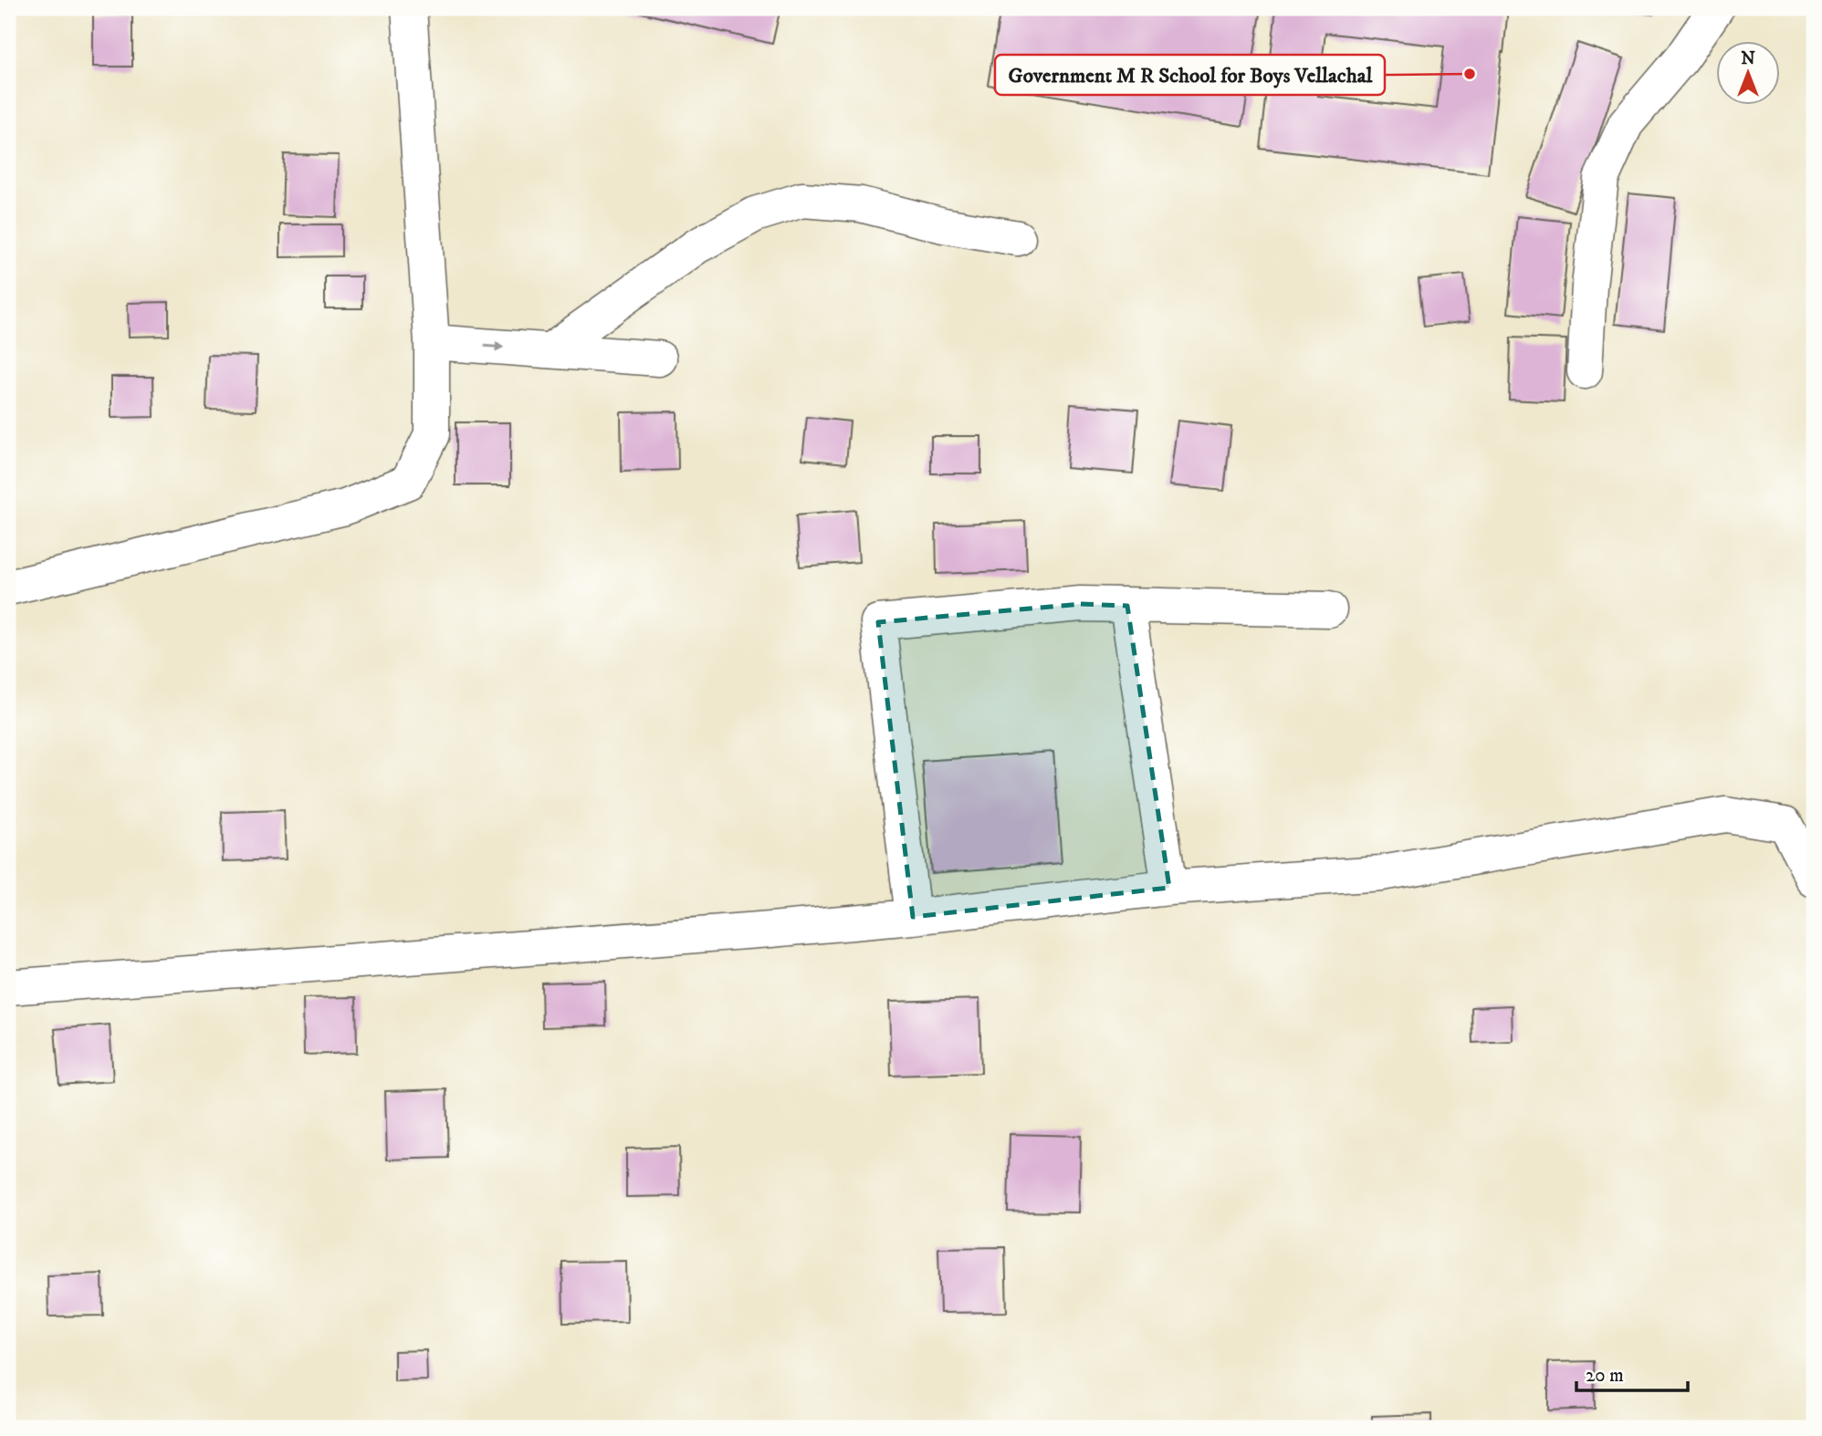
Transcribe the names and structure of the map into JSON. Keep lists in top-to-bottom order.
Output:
{
  "places": ["Government M R School for Boys Vellachal"],
  "scale_bar": "20 m",
  "north": "top"
}
